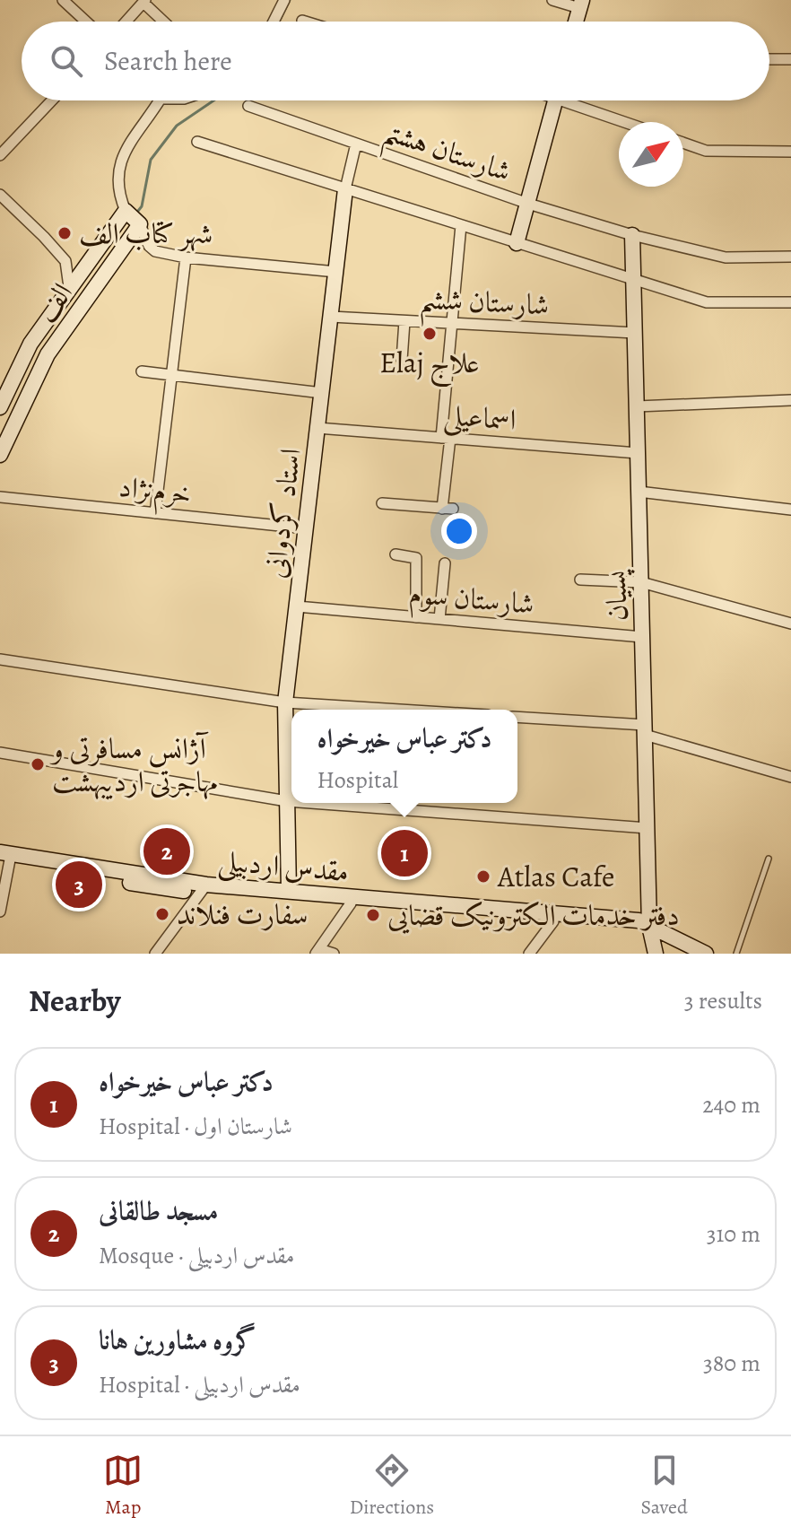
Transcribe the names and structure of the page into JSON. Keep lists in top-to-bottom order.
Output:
{
  "streets": {
    "street": [
      "شارستان هشتم",
      "شارستان ششم",
      "الف",
      "اسماعیلی",
      "خرم‌نژاد",
      "استاد کردوانی",
      "پسیان",
      "شارستان سوم",
      "مقدس اردبیلی"
    ]
  },
  "crossings": [
    ["شارستان هشتم", "استاد کردوانی"],
    ["شارستان هشتم", "پسیان"],
    ["شارستان ششم", "استاد کردوانی"],
    ["شارستان ششم", "پسیان"],
    ["اسماعیلی", "استاد کردوانی"],
    ["اسماعیلی", "پسیان"],
    ["خرم‌نژاد", "استاد کردوانی"],
    ["استاد کردوانی", "شارستان سوم"],
    ["استاد کردوانی", "مقدس اردبیلی"],
    ["پسیان", "شارستان سوم"],
    ["پسیان", "مقدس اردبیلی"]
  ],
  "places": [
    "شهر کتاب الف",
    "Elaj علاج",
    "آژانس مسافرتی و مهاجرتی اردیبهشت",
    "Atlas Cafe",
    "سفارت فنلاند",
    "دفتر خدمات الکترونیک قضایی"
  ],
  "north": "top right",
  "page": {
    "search": "Search here",
    "popup": ["دکتر عباس خیرخواه", "Hospital"],
    "pins": ["2", "1", "3"],
    "heading": ["Nearby", "3 results"],
    "list": [
      {
        "mark": "1",
        "name": "دکتر عباس خیرخواه",
        "note": "Hospital · شارستان اول",
        "value": "240 m"
      },
      {
        "mark": "2",
        "name": "مسجد طالقانی",
        "note": "Mosque · مقدس اردبیلی",
        "value": "310 m"
      },
      {
        "mark": "3",
        "name": "گروه مشاورین هانا",
        "note": "Hospital · مقدس اردبیلی",
        "value": "380 m"
      }
    ],
    "nav": ["Map", "Directions", "Saved"]
  }
}
